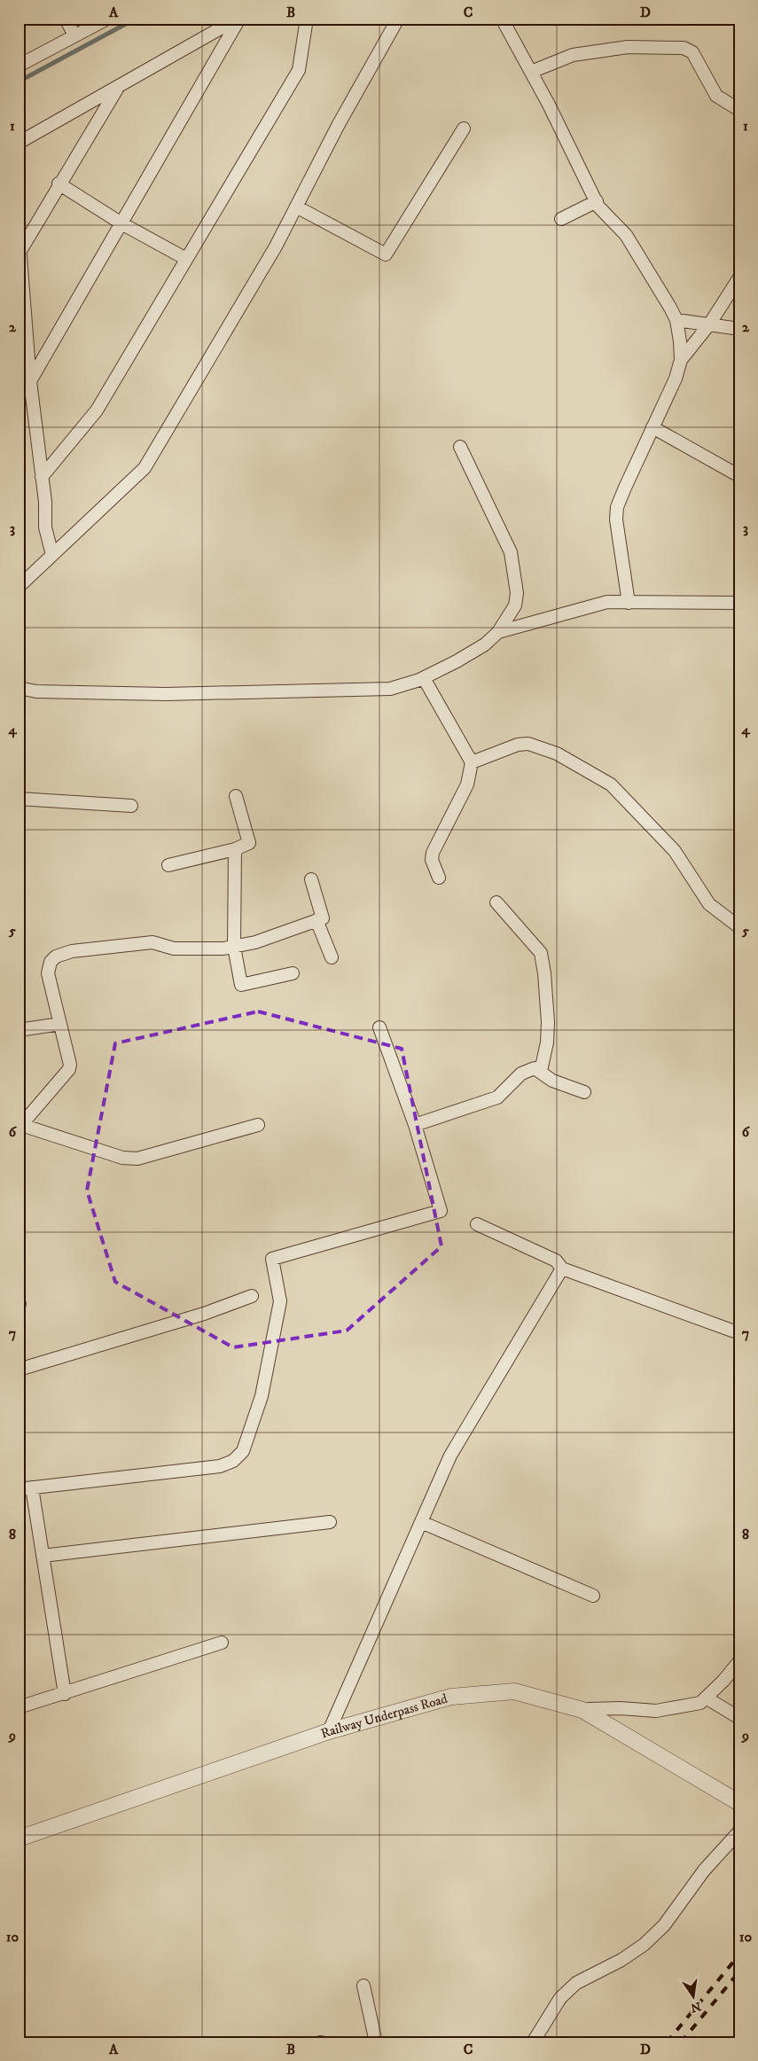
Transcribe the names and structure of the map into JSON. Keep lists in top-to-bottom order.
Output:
{
  "streets": {
    "street": ["Railway Underpass Road"]
  },
  "north": "bottom",
  "grid": {
    "columns": [
      "A",
      "B",
      "C",
      "D"
    ],
    "rows": [
      "1",
      "2",
      "3",
      "4",
      "5",
      "6",
      "7",
      "8",
      "9",
      "10"
    ]
  }
}
